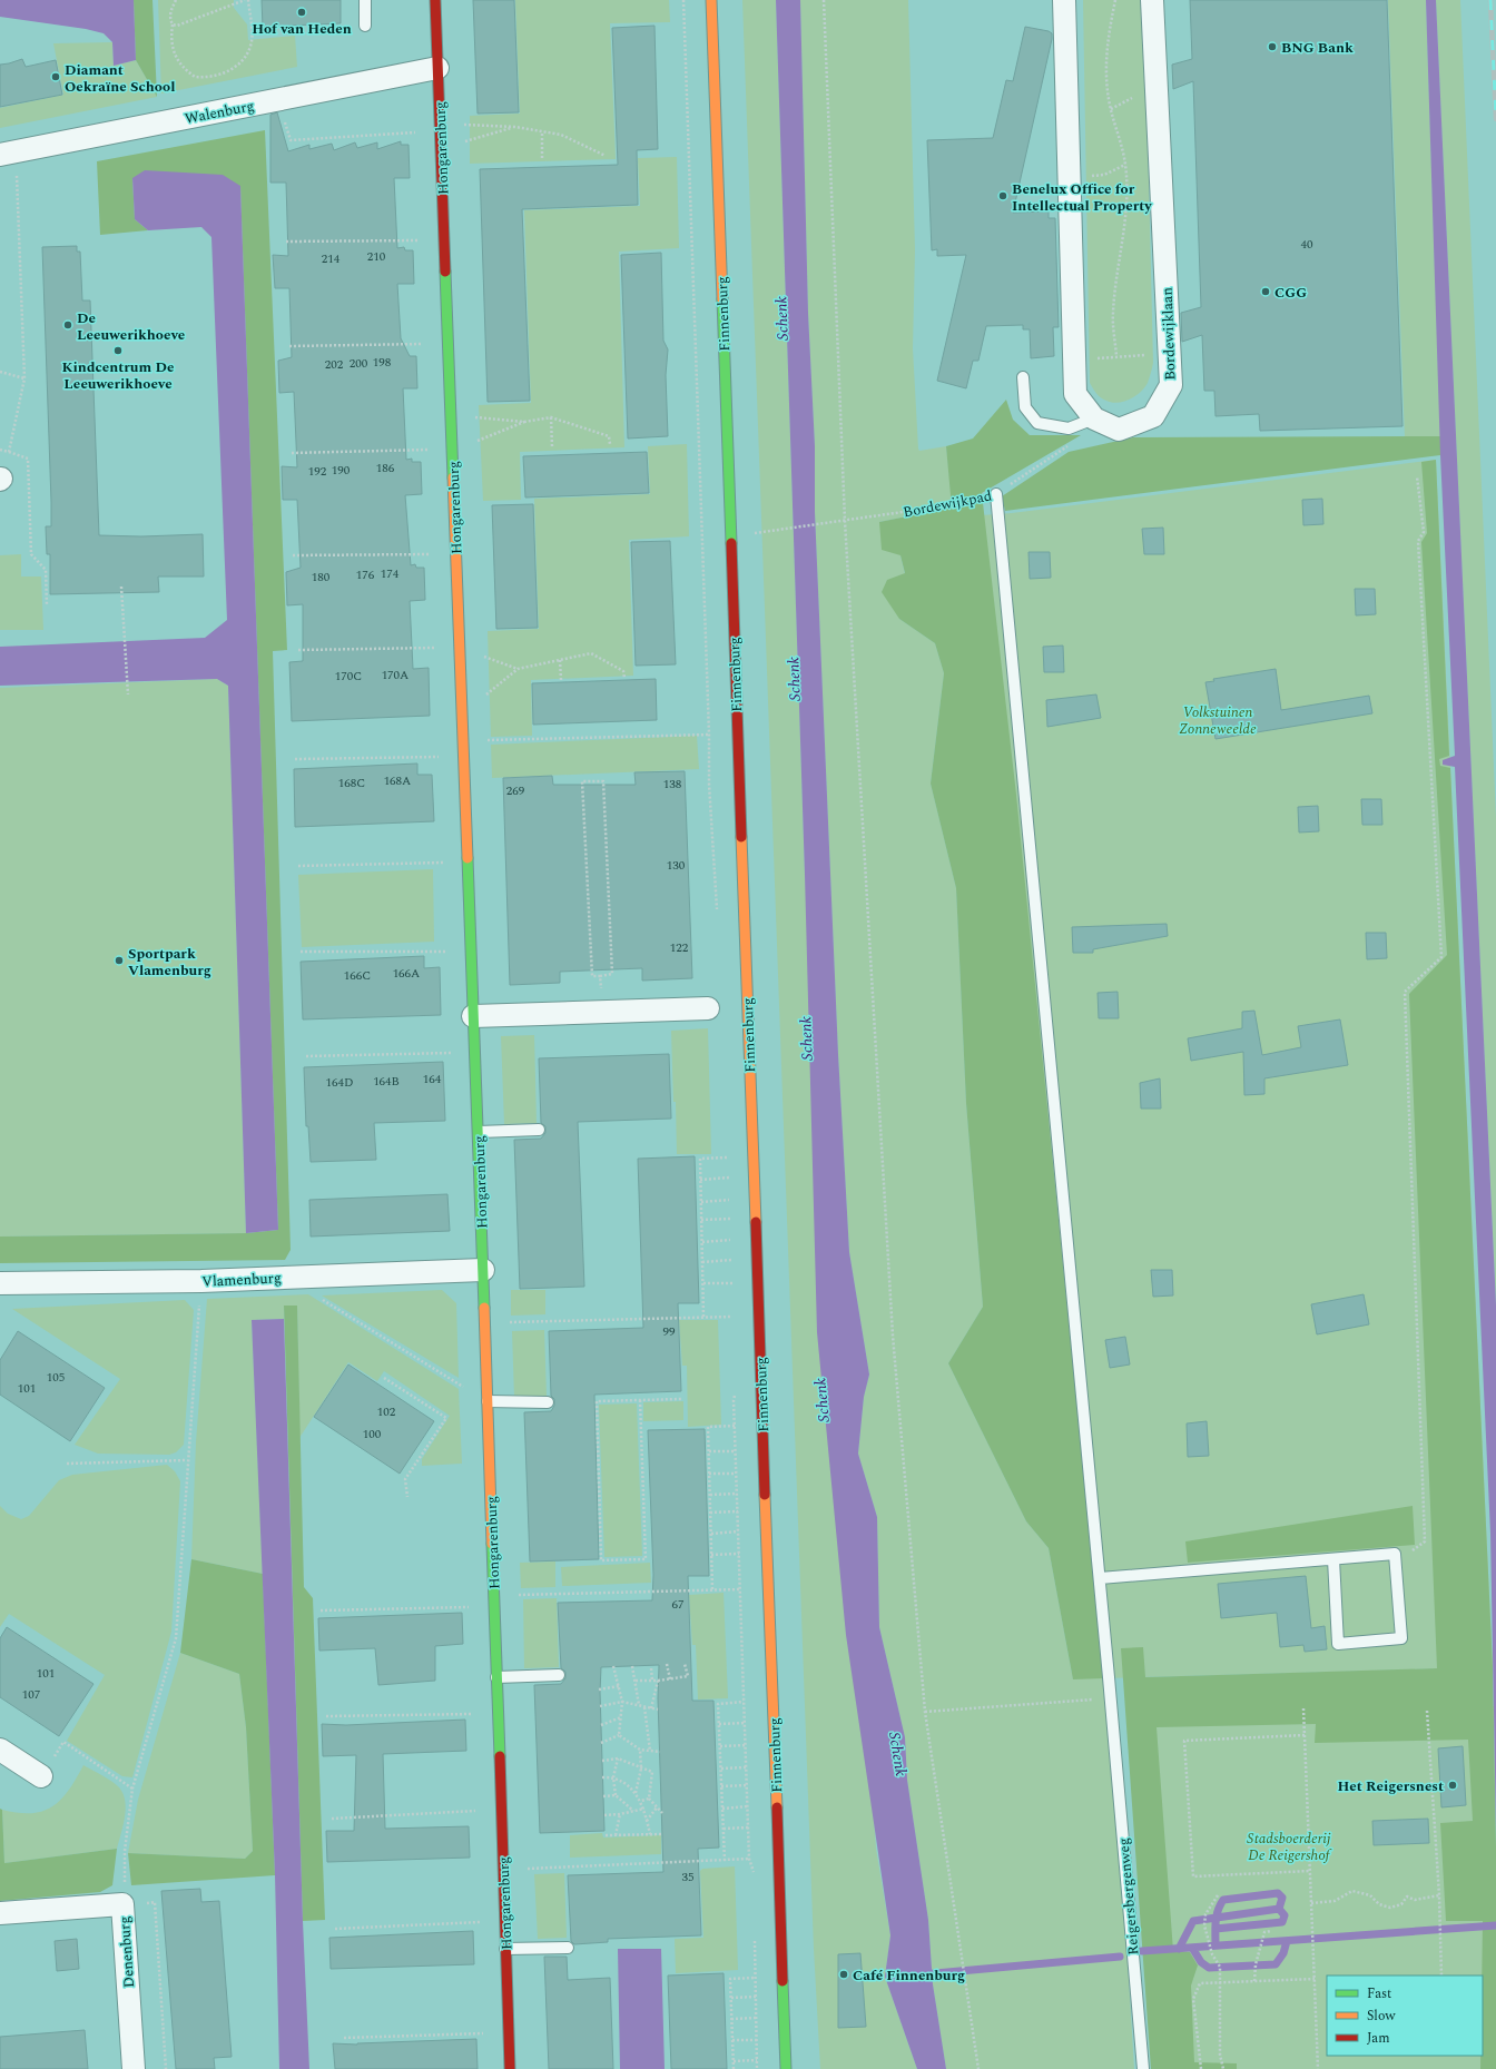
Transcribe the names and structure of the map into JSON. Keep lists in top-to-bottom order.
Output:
{
  "streets": {
    "street": [
      "Walenburg",
      "Hongarenburg",
      "Finnenburg",
      "Bordewijklaan",
      "Vlamenburg",
      "Denenburg"
    ],
    "lane": ["Reigersbergenweg"],
    "path": ["Bordewijkpad"]
  },
  "crossings": [
    ["Walenburg", "Hongarenburg"],
    ["Hongarenburg", "Vlamenburg"],
    ["Bordewijkpad", "Reigersbergenweg"]
  ],
  "water": ["Schenk"],
  "parks": ["Volkstuinen Zonneweelde", "Stadsboerderij De Reigershof"],
  "places": [
    "Hof van Heden",
    "BNG Bank",
    "Diamant Oekraïne School",
    "Benelux Office for Intellectual Property",
    "CGG",
    "De Leeuwerikhoeve",
    "Kindcentrum De Leeuwerikhoeve",
    "Sportpark Vlamenburg",
    "Het Reigersnest",
    "Café Finnenburg"
  ],
  "house_numbers": [
    "40",
    "210",
    "214",
    "198",
    "200",
    "202",
    "186",
    "190",
    "192",
    "174",
    "176",
    "180",
    "170A",
    "170C",
    "168A",
    "168C",
    "138",
    "269",
    "130",
    "122",
    "166A",
    "166C",
    "164",
    "164B",
    "164D",
    "99",
    "105",
    "101",
    "102",
    "100",
    "67",
    "101",
    "107",
    "35"
  ],
  "legend": ["Fast", "Slow", "Jam"]
}
